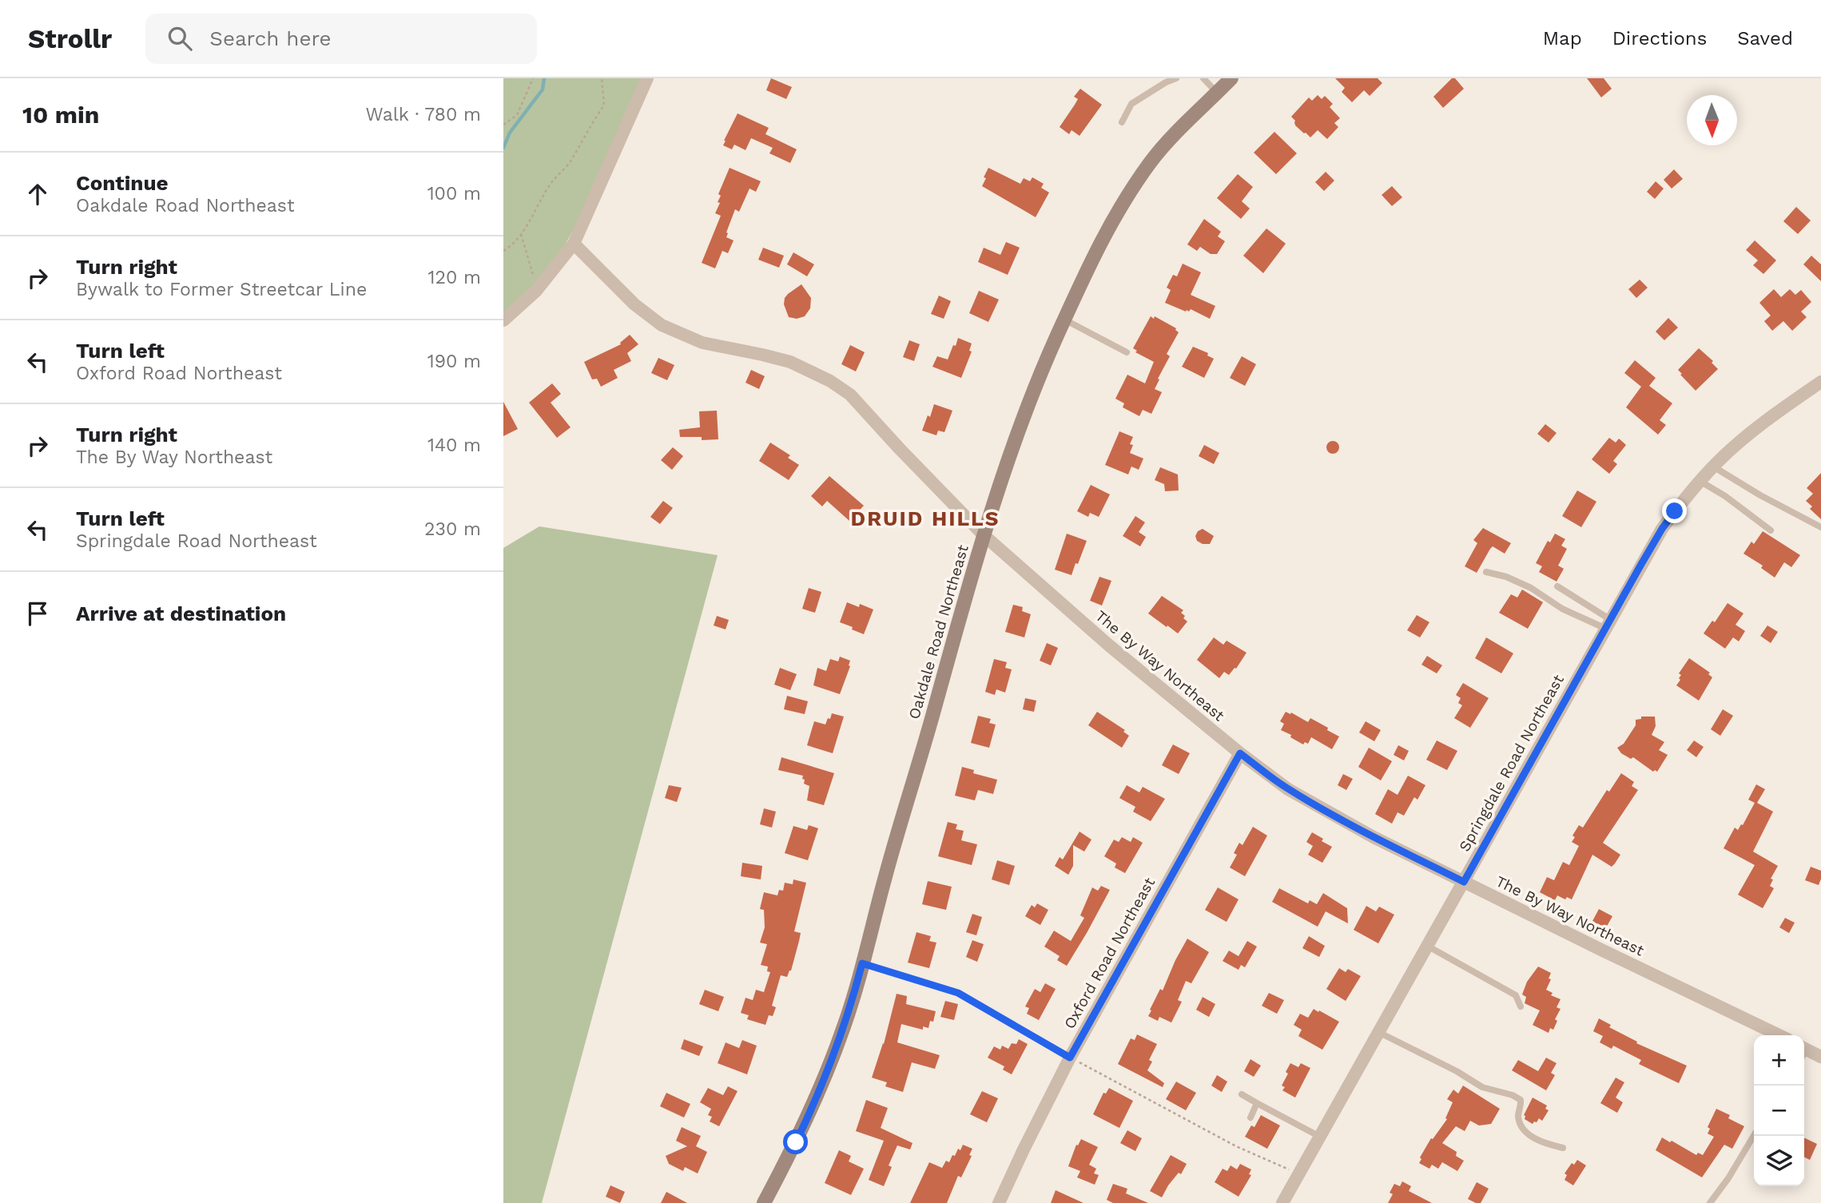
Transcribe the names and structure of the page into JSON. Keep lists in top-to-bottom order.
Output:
{
  "streets": {
    "street": [
      "Oakdale Road Northeast",
      "The By Way Northeast",
      "Springdale Road Northeast",
      "Oxford Road Northeast"
    ]
  },
  "crossings": [
    ["Oakdale Road Northeast", "The By Way Northeast"],
    ["The By Way Northeast", "Springdale Road Northeast"],
    ["The By Way Northeast", "Oxford Road Northeast"]
  ],
  "districts": ["DRUID HILLS"],
  "north": "bottom",
  "page": {
    "header": "Strollr",
    "search": "Search here",
    "nav": ["Map", "Directions", "Saved"],
    "heading": ["10 min", "Walk · 780 m"],
    "list": [
      ["Continue", "Oakdale Road Northeast", "100 m"],
      ["Turn right", "Bywalk to Former Streetcar Line", "120 m"],
      ["Turn left", "Oxford Road Northeast", "190 m"],
      ["Turn right", "The By Way Northeast", "140 m"],
      ["Turn left", "Springdale Road Northeast", "230 m"],
      "Arrive at destination"
    ],
    "map_buttons": ["+", "−"]
  }
}
